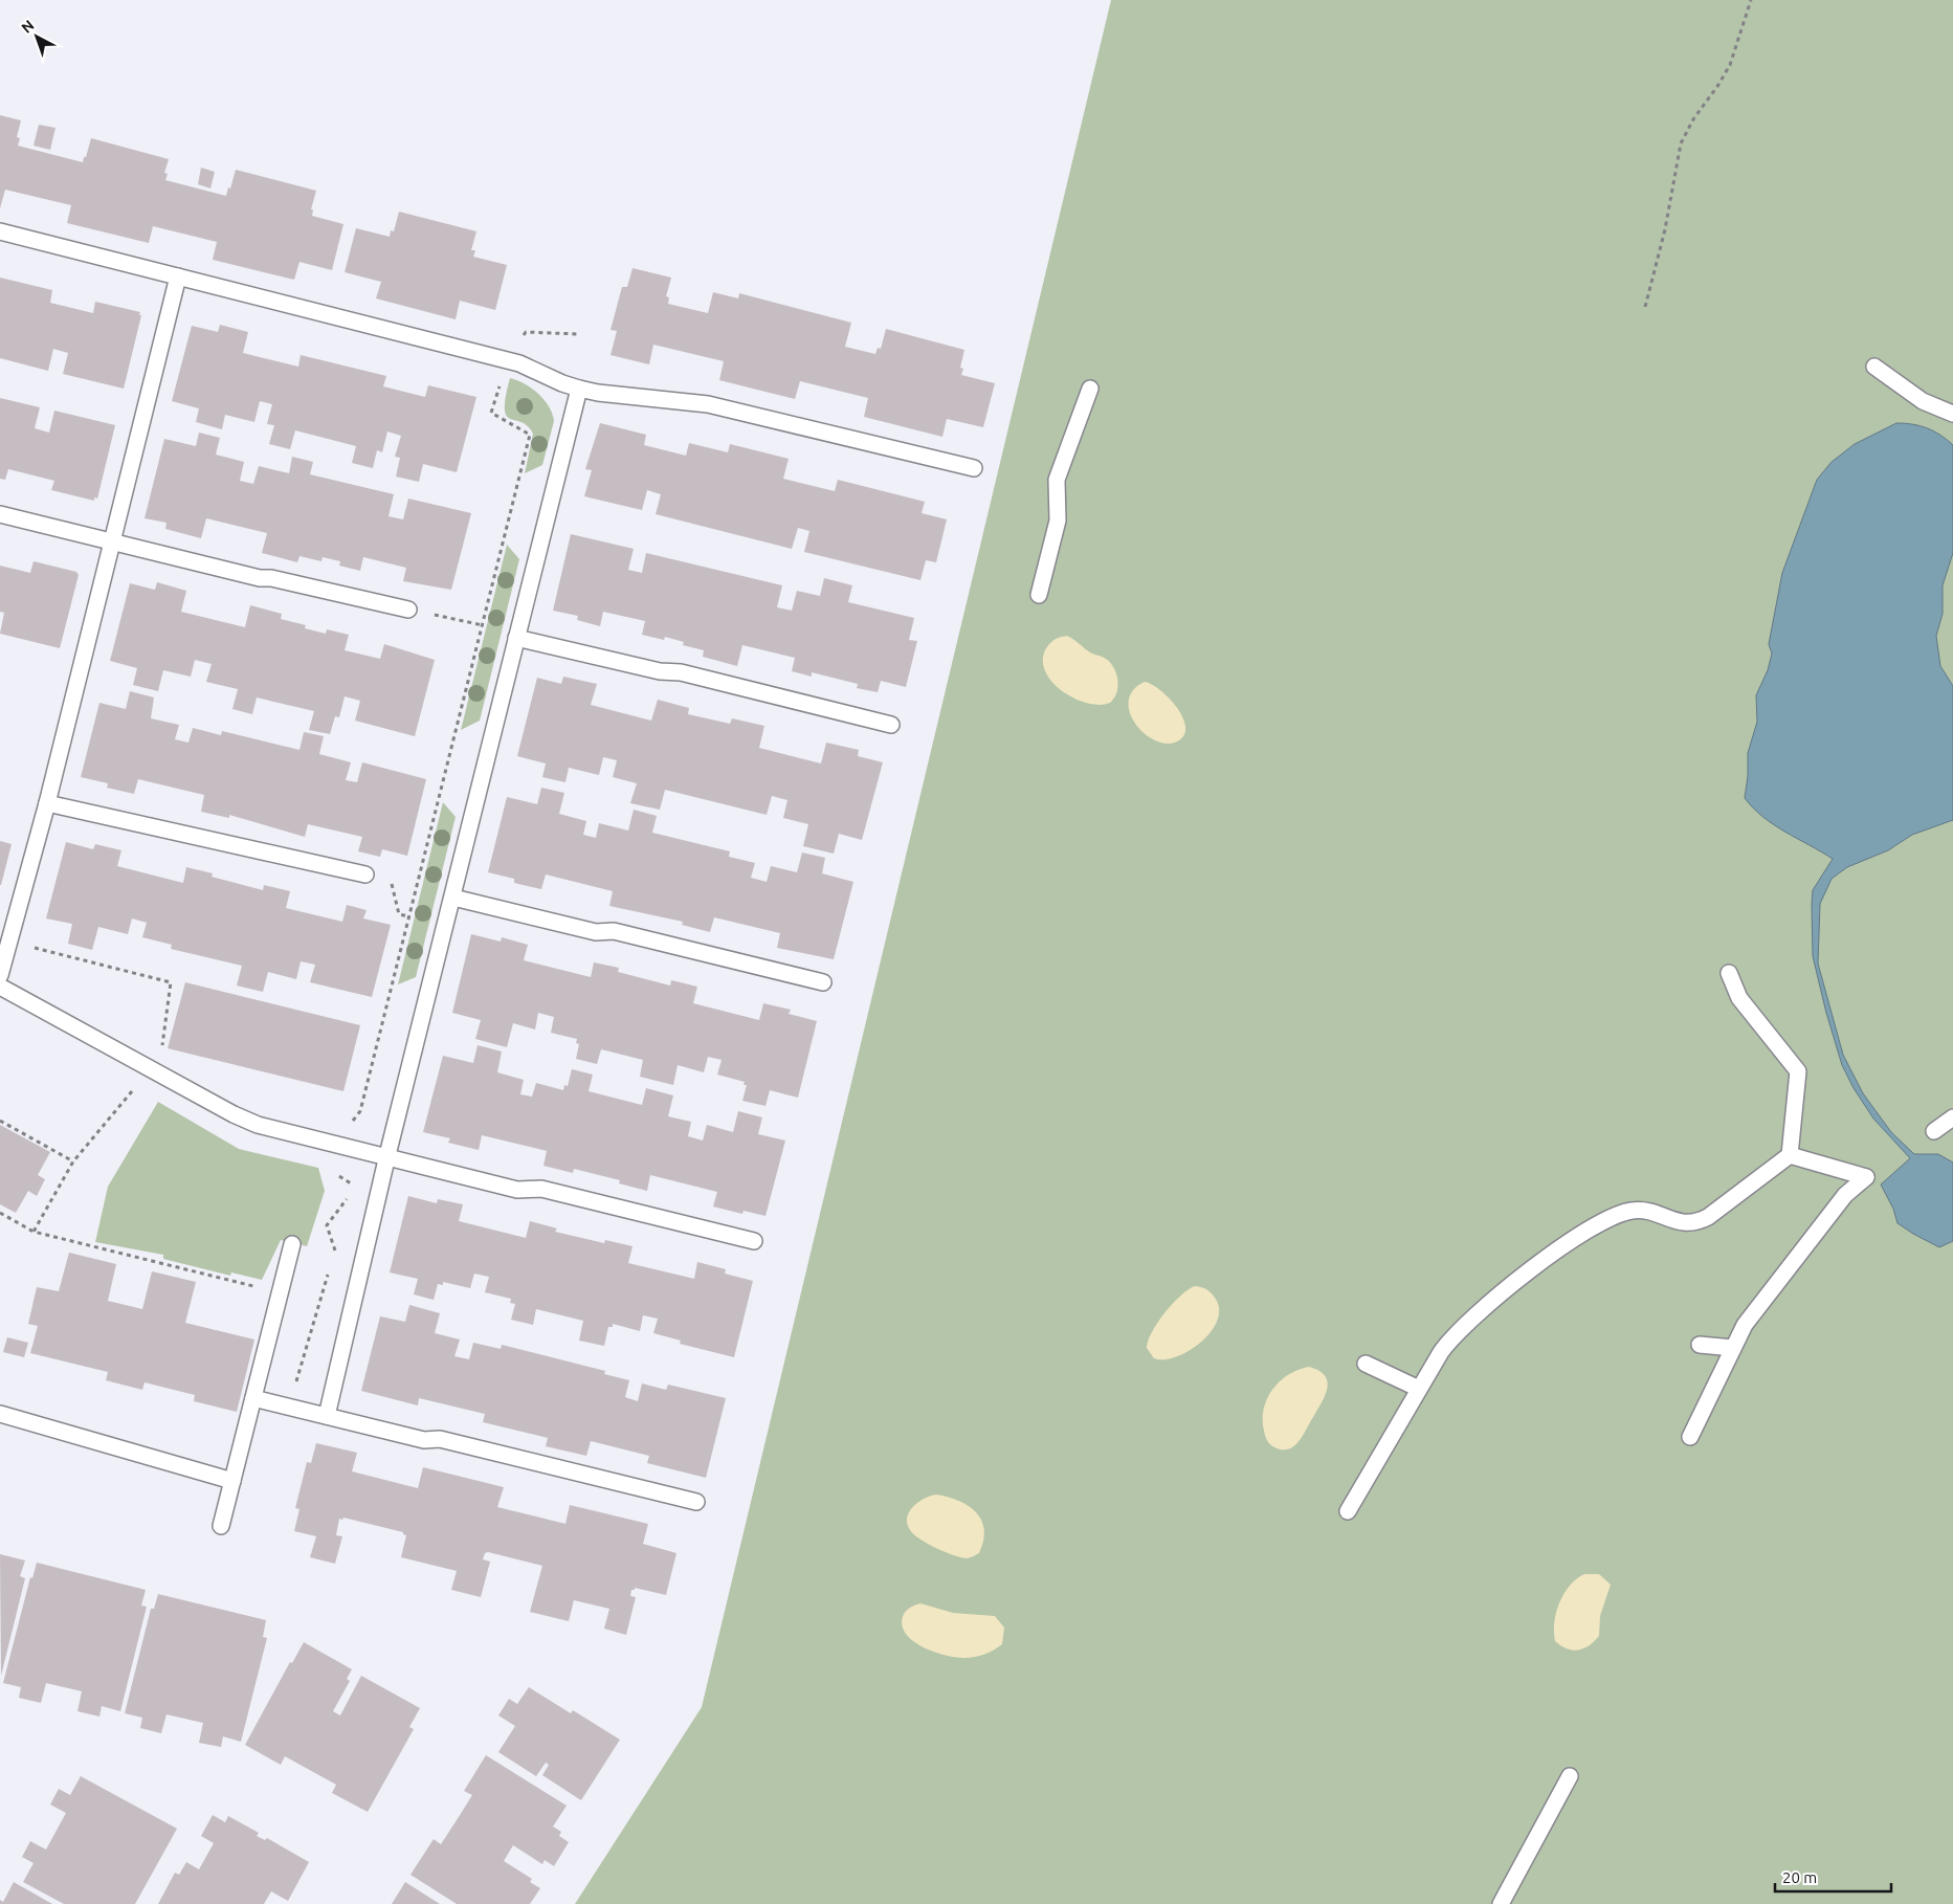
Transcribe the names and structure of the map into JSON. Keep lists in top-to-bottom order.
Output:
{
  "scale_bar": "20 m",
  "north": "top left"
}
